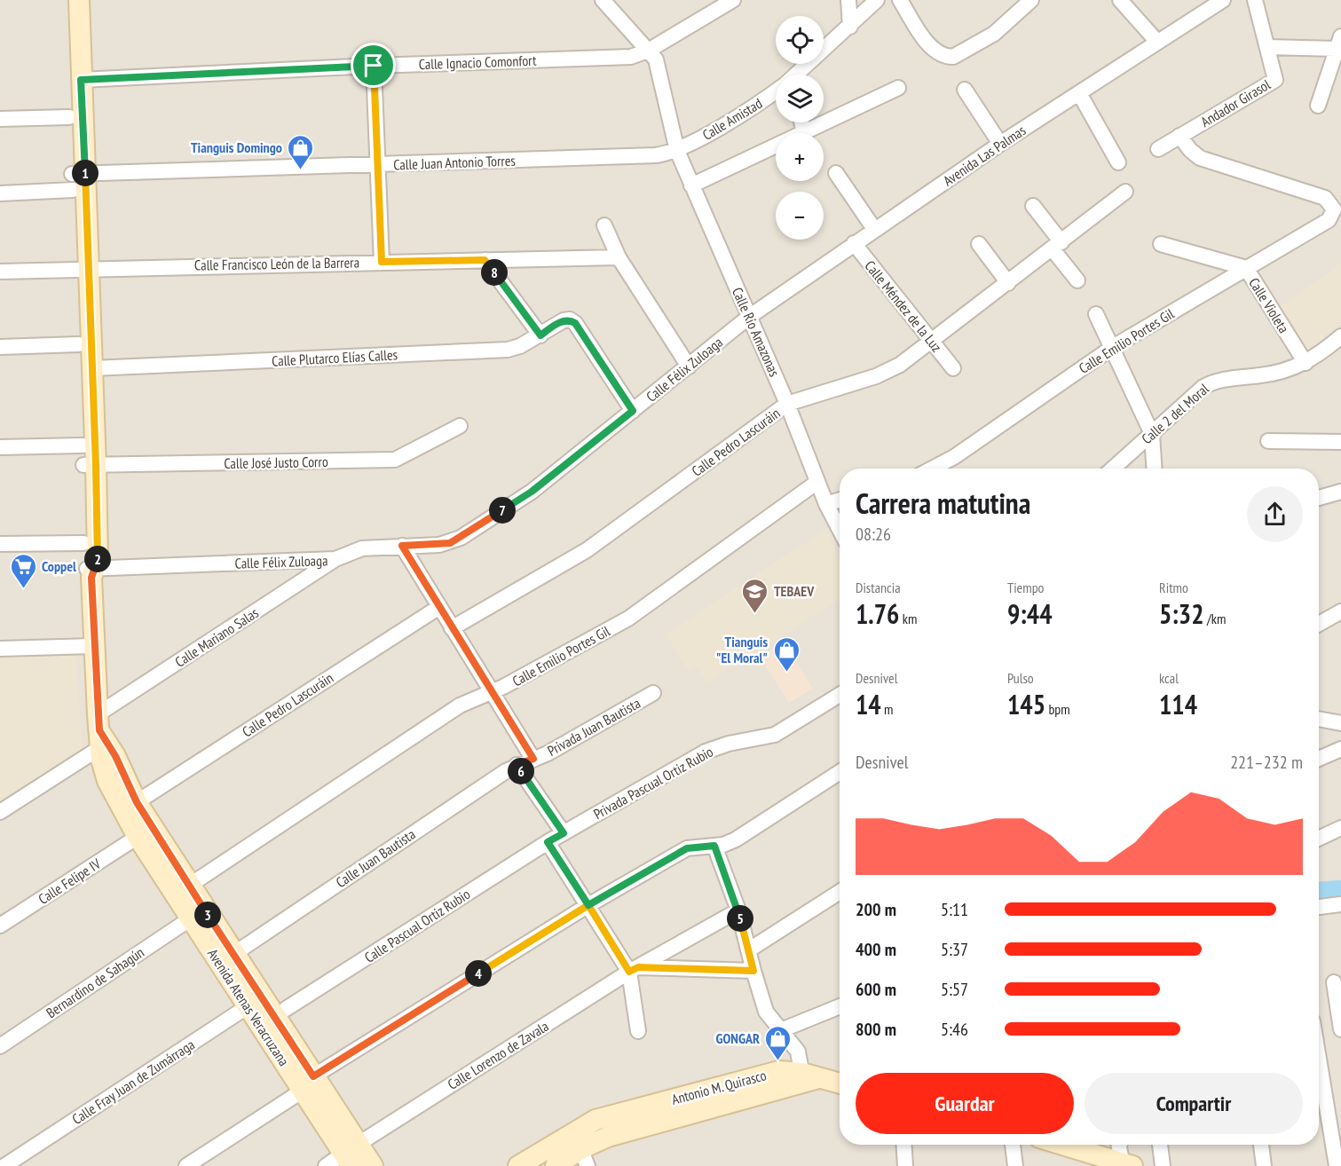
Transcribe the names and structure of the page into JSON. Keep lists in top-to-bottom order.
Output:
{
  "streets": {
    "main road": ["Avenida Atenas Veracruzana", "Antonio M. Quirasco"],
    "street": [
      "Calle Ignacio Comonfort",
      "Andador Girasol",
      "Calle Amistad",
      "Avenida Las Palmas",
      "Calle Juan Antonio Torres",
      "Calle Francisco León de la Barrera",
      "Calle Violeta",
      "Calle Méndez de la Luz",
      "Calle Río Amazonas",
      "Calle Emilio Portes Gil",
      "Calle Plutarco Elías Calles",
      "Calle Félix Zuloaga",
      "Calle 2 del Moral",
      "Calle Pedro Lascuráin",
      "Calle José Justo Corro",
      "Calle Mariano Salas",
      "Privada Juan Bautista",
      "Privada Pascual Ortiz Rubio",
      "Calle Juan Bautista",
      "Calle Felipe IV",
      "Calle Pascual Ortiz Rubio",
      "Bernardino de Sahagún",
      "Calle Lorenzo de Zavala",
      "Calle Fray Juan de Zumárraga"
    ]
  },
  "crossings": [
    ["Calle Ignacio Comonfort", "Calle Río Amazonas"],
    ["Calle Ignacio Comonfort", "Avenida Atenas Veracruzana"],
    ["Andador Girasol", "Calle Emilio Portes Gil"],
    ["Calle Amistad", "Calle Juan Antonio Torres"],
    ["Calle Amistad", "Calle Río Amazonas"],
    ["Avenida Las Palmas", "Calle Méndez de la Luz"],
    ["Avenida Las Palmas", "Calle Río Amazonas"],
    ["Avenida Las Palmas", "Calle Félix Zuloaga"],
    ["Calle Juan Antonio Torres", "Calle Río Amazonas"],
    ["Calle Juan Antonio Torres", "Avenida Atenas Veracruzana"],
    ["Calle Francisco León de la Barrera", "Avenida Atenas Veracruzana"],
    ["Calle Violeta", "Calle Emilio Portes Gil"],
    ["Calle Violeta", "Calle 2 del Moral"],
    ["Calle Méndez de la Luz", "Calle Pedro Lascuráin"],
    ["Calle Río Amazonas", "Calle Emilio Portes Gil"],
    ["Calle Río Amazonas", "Calle Félix Zuloaga"],
    ["Calle Río Amazonas", "Calle Pedro Lascuráin"],
    ["Calle Emilio Portes Gil", "Avenida Atenas Veracruzana"],
    ["Calle Plutarco Elías Calles", "Calle Félix Zuloaga"],
    ["Calle Plutarco Elías Calles", "Avenida Atenas Veracruzana"],
    ["Calle Félix Zuloaga", "Calle Mariano Salas"],
    ["Calle Félix Zuloaga", "Avenida Atenas Veracruzana"],
    ["Calle Pedro Lascuráin", "Avenida Atenas Veracruzana"],
    ["Calle José Justo Corro", "Avenida Atenas Veracruzana"],
    ["Calle Mariano Salas", "Avenida Atenas Veracruzana"],
    ["Privada Juan Bautista", "Calle Juan Bautista"],
    ["Privada Pascual Ortiz Rubio", "Calle Pascual Ortiz Rubio"],
    ["Calle Juan Bautista", "Avenida Atenas Veracruzana"],
    ["Calle Felipe IV", "Avenida Atenas Veracruzana"],
    ["Bernardino de Sahagún", "Avenida Atenas Veracruzana"],
    ["Avenida Atenas Veracruzana", "Calle Lorenzo de Zavala"],
    ["Avenida Atenas Veracruzana", "Calle Fray Juan de Zumárraga"]
  ],
  "places": {
    "shop": ["Tianguis Domingo", "Tianguis \"El Moral\"", "GONGAR"],
    "supermarket": ["Coppel"],
    "school or university": ["TEBAEV"]
  },
  "page": {
    "map_buttons": ["+", "−"],
    "pins": [
      "1",
      "8",
      "7",
      "2",
      "6",
      "3",
      "5",
      "4"
    ],
    "heading": ["Carrera matutina", "08:26"],
    "stats": [
      ["Distancia", "1.76 km"],
      ["Tiempo", "9:44"],
      ["Ritmo", "5:32 /km"],
      ["Desnivel", "14 m"],
      ["Pulso", "145 bpm"],
      ["kcal", "114"]
    ],
    "chart": ["Desnivel", "221–232 m"],
    "list": [
      {
        "name": "200 m",
        "note": "5:11"
      },
      {
        "name": "400 m",
        "note": "5:37"
      },
      {
        "name": "600 m",
        "note": "5:57"
      },
      {
        "name": "800 m",
        "note": "5:46"
      }
    ],
    "buttons": ["Guardar", "Compartir"]
  }
}
